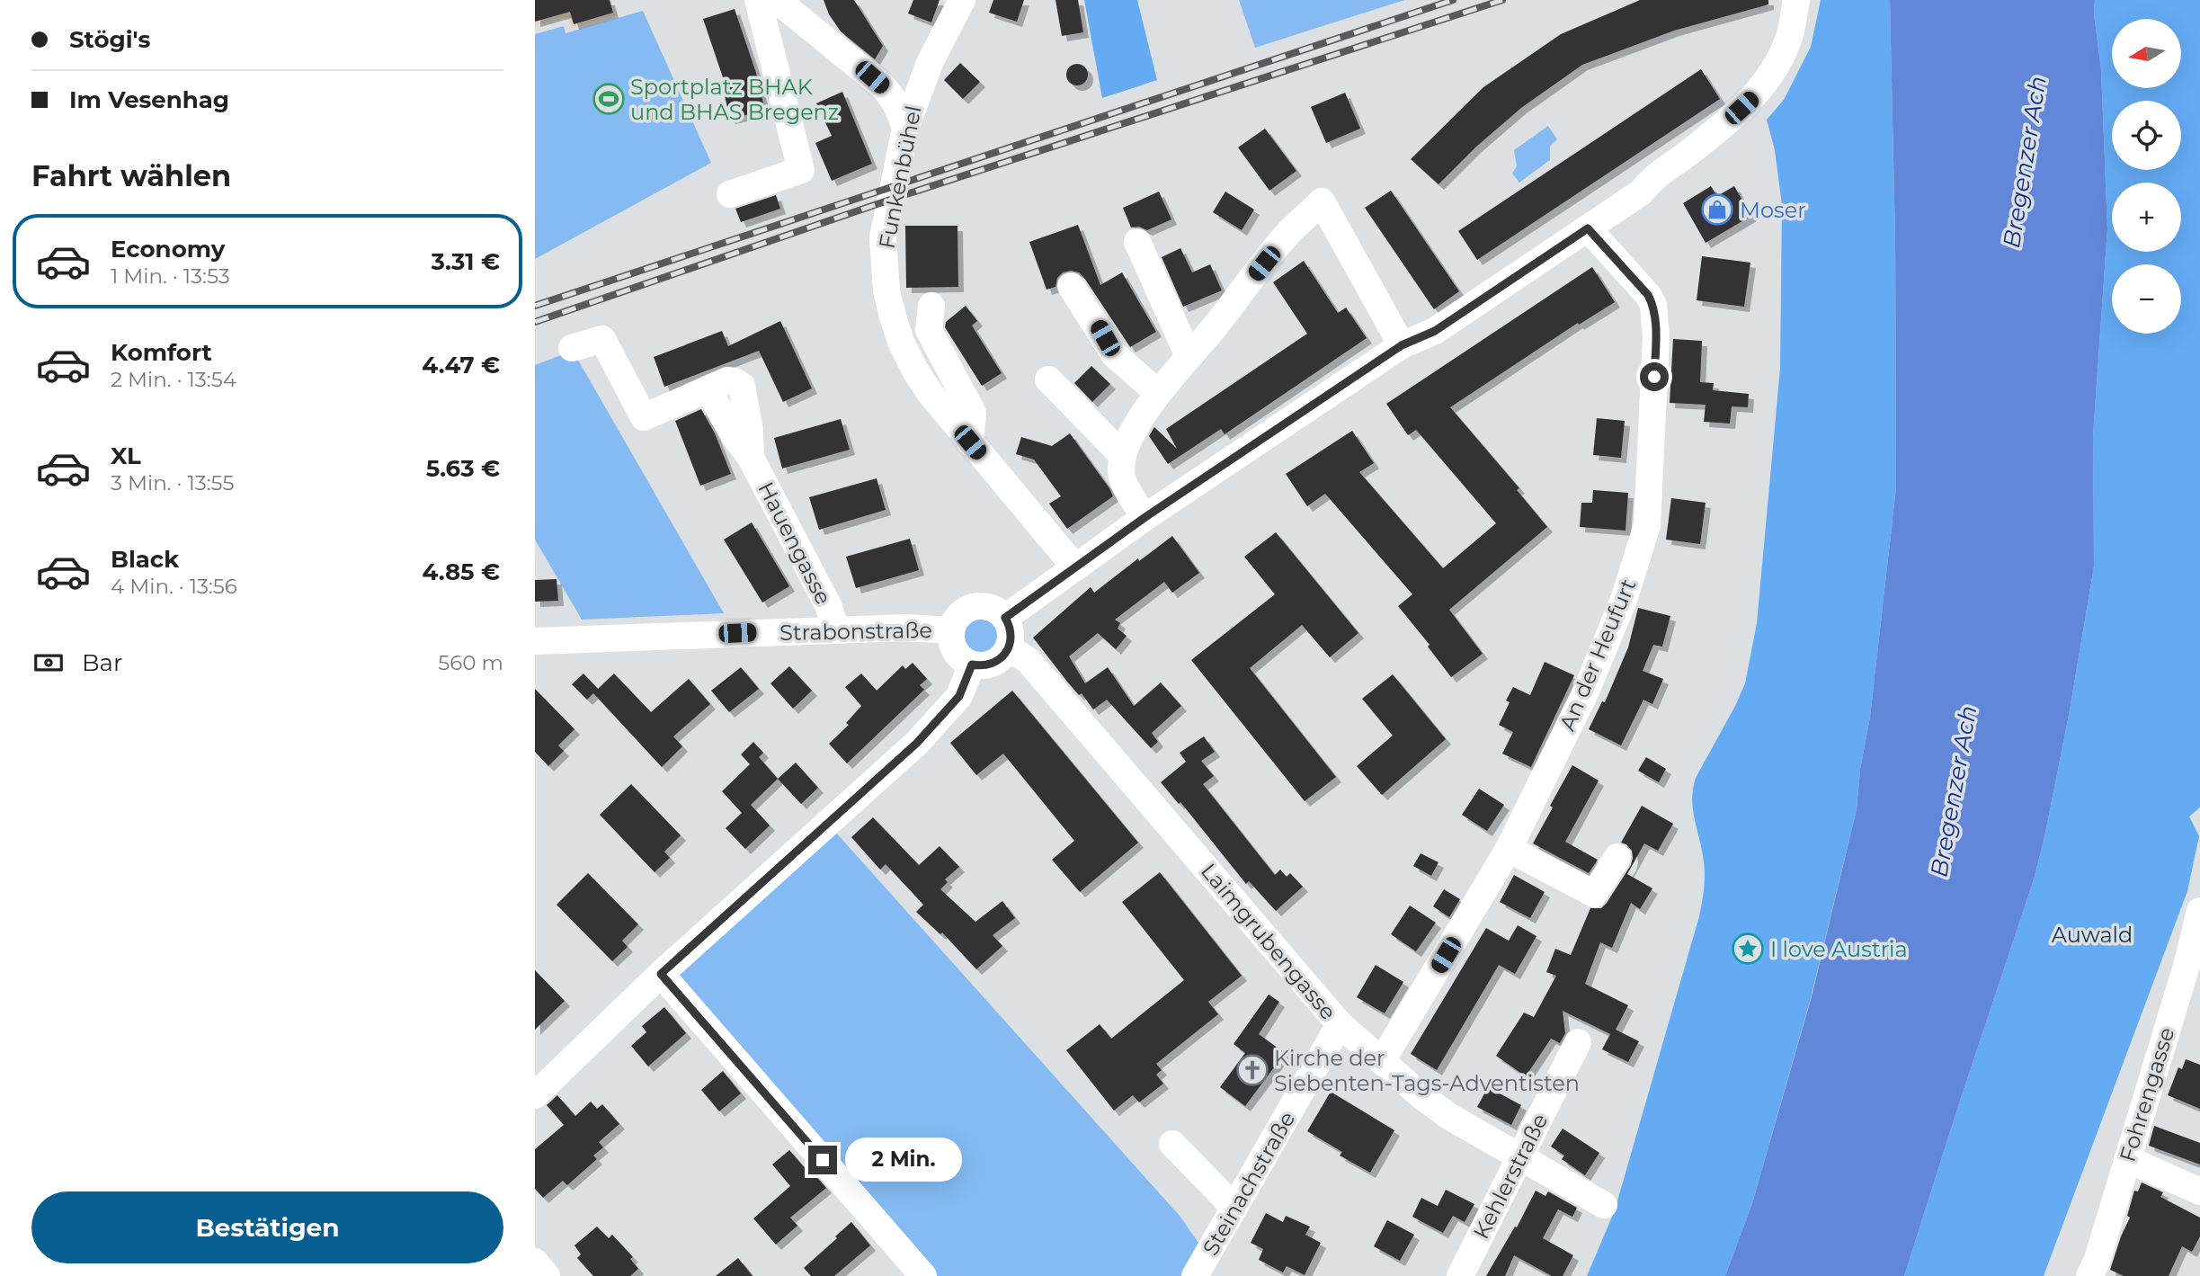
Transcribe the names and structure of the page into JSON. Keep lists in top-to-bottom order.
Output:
{
  "streets": {
    "street": [
      "Funkenbühel",
      "Hauengasse",
      "Strabonstraße",
      "An der Heufurt",
      "Laimgrubengasse",
      "Fohrengasse",
      "Kehlerstraße",
      "Steinachstraße"
    ]
  },
  "crossings": [
    ["Hauengasse", "Strabonstraße"],
    ["Strabonstraße", "Laimgrubengasse"],
    ["An der Heufurt", "Laimgrubengasse"],
    ["Laimgrubengasse", "Kehlerstraße"],
    ["Laimgrubengasse", "Steinachstraße"]
  ],
  "water": ["Bregenzer Ach"],
  "parks": ["Auwald"],
  "places": {
    "sports": ["Sportplatz BHAK und BHAS Bregenz"],
    "shop": ["Moser"],
    "place": ["I love Austria"],
    "church": ["Kirche der Siebenten-Tags-Adventisten"]
  },
  "north": "left",
  "page": {
    "banner": ["Stögi's", "Im Vesenhag"],
    "map_buttons": ["+", "−"],
    "heading": "Fahrt wählen",
    "list": [
      {
        "name": "Economy",
        "note": "1 Min. · 13:53",
        "value": "3.31 €"
      },
      {
        "name": "Komfort",
        "note": "2 Min. · 13:54",
        "value": "4.47 €"
      },
      {
        "name": "XL",
        "note": "3 Min. · 13:55",
        "value": "5.63 €"
      },
      {
        "name": "Black",
        "note": "4 Min. · 13:56",
        "value": "4.85 €"
      }
    ],
    "pay": ["Bar", "560 m"],
    "bubble": "2 Min.",
    "buttons": "Bestätigen"
  }
}
